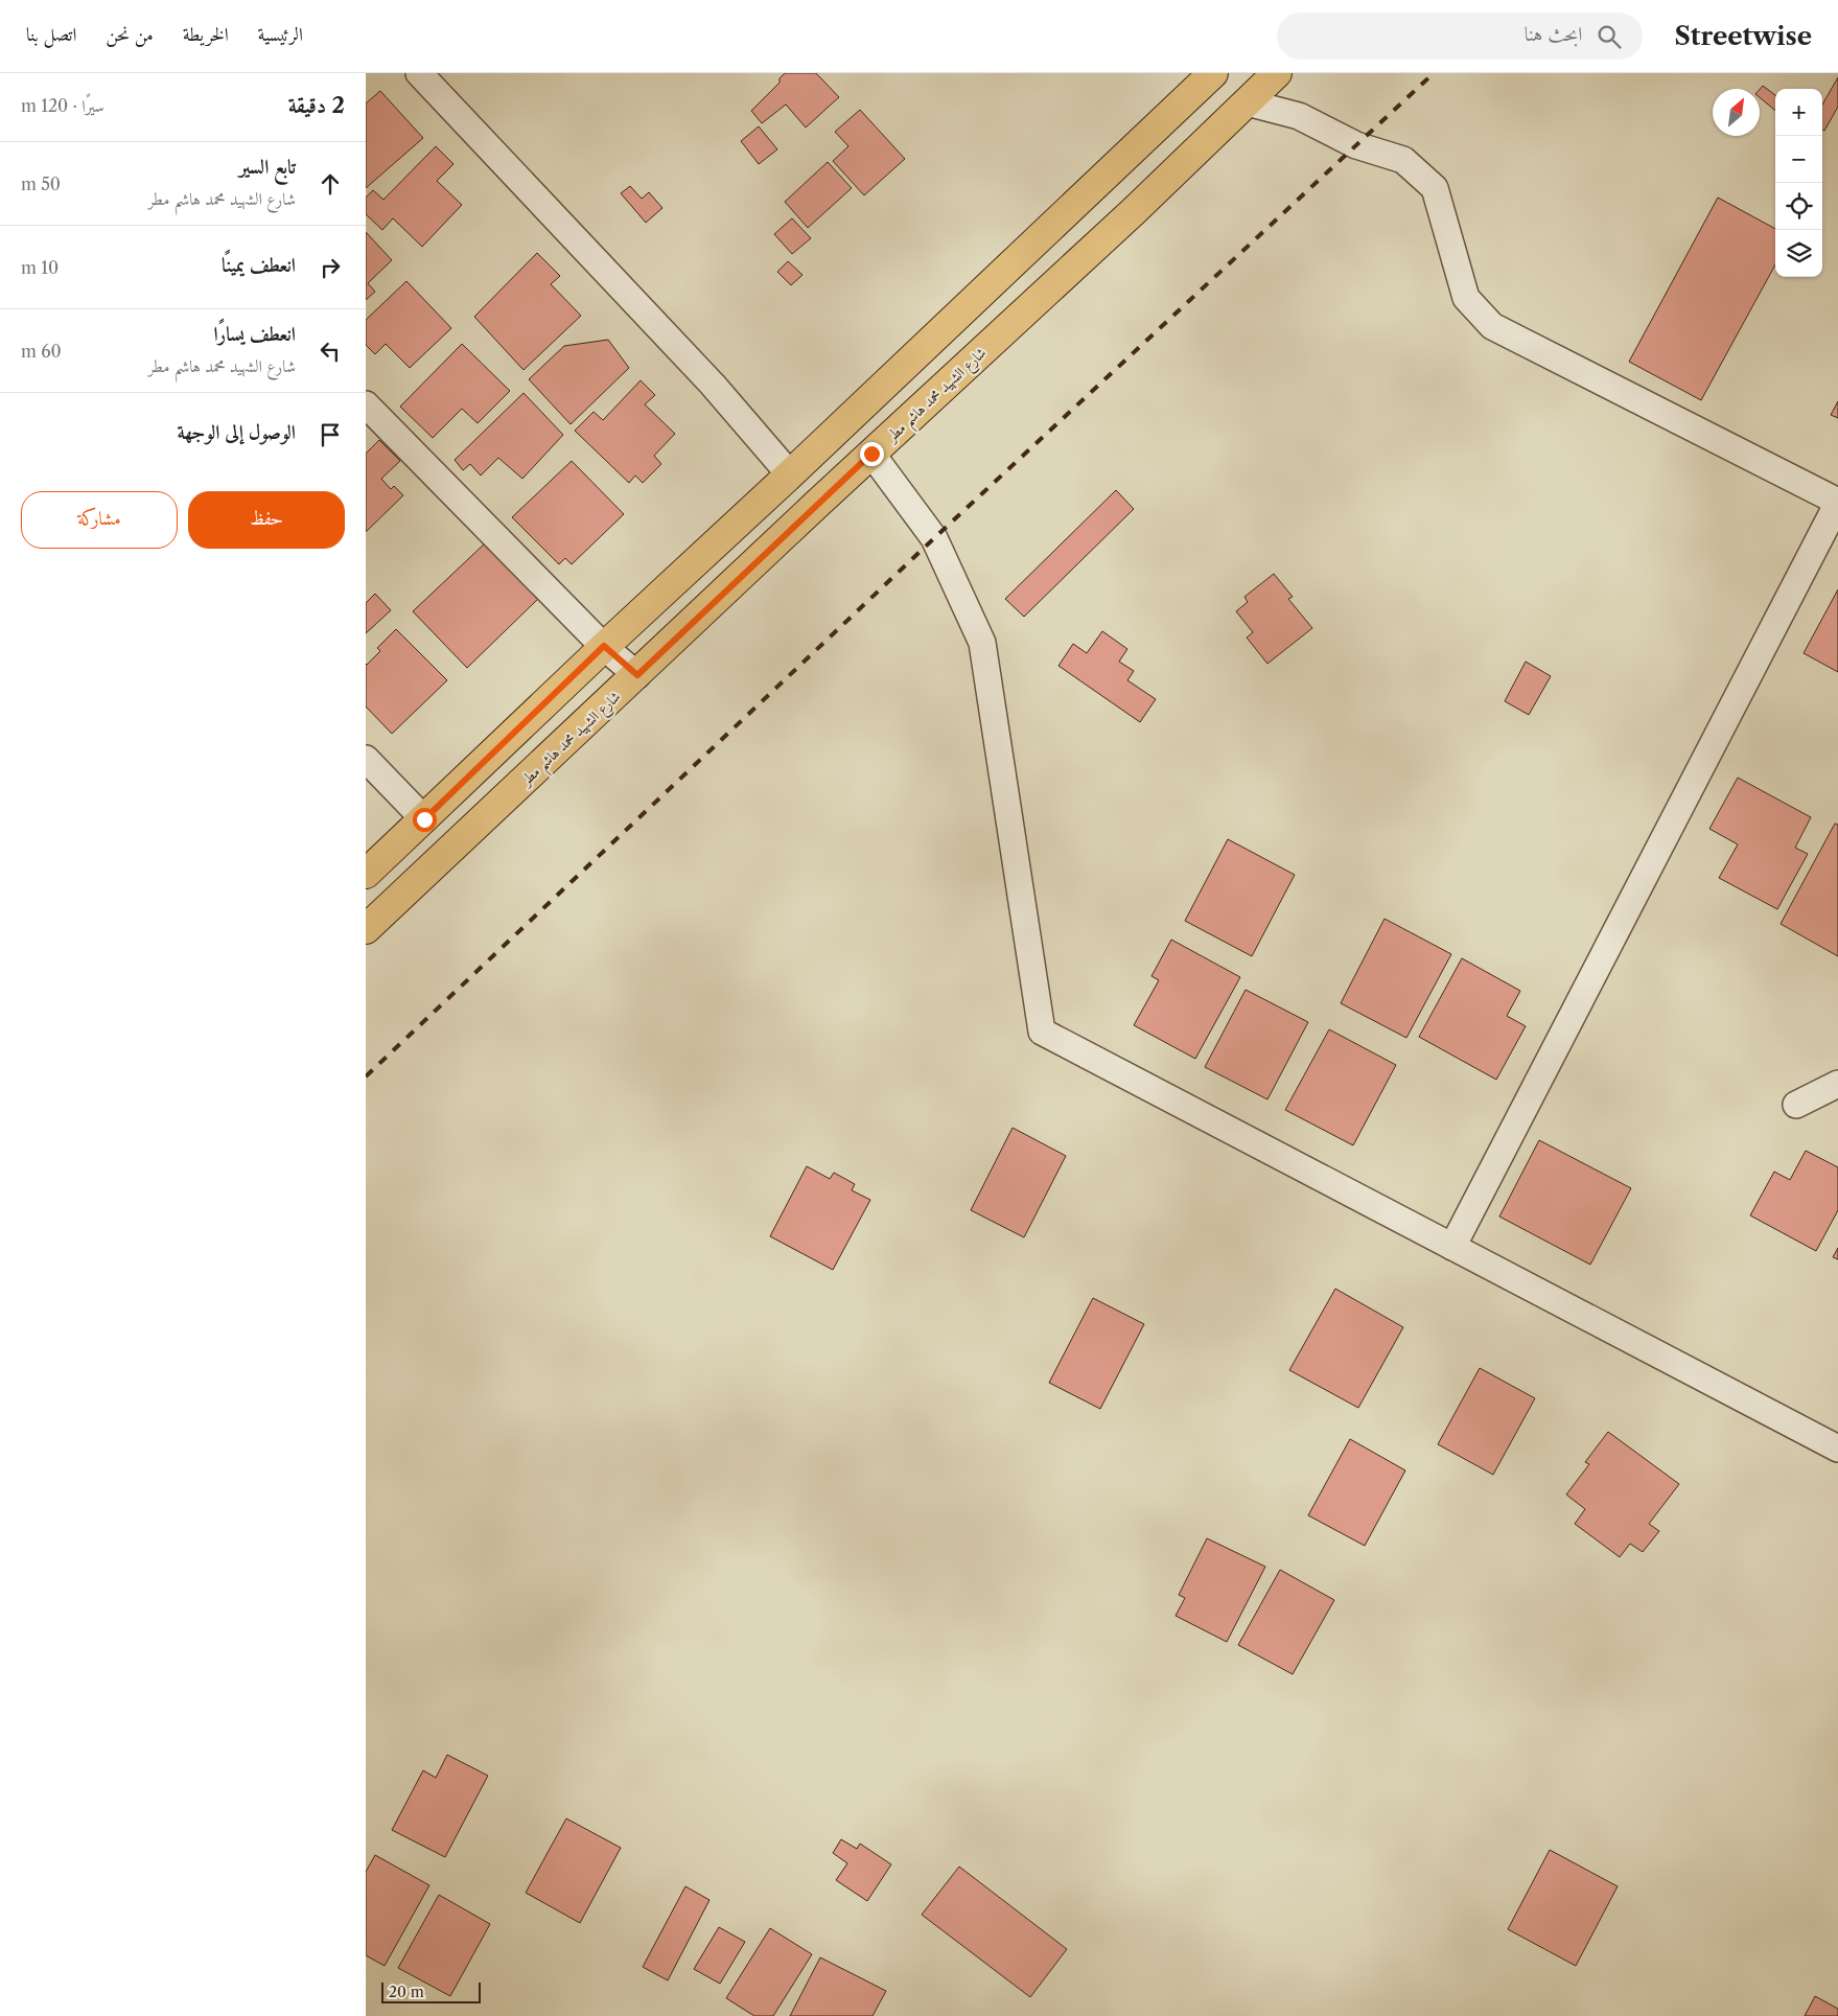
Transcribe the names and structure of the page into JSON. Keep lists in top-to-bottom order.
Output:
{
  "streets": {
    "main road": ["شارع الشهيد محمد هاشم مطر"]
  },
  "scale_bar": "20 m",
  "north": "top right",
  "page": {
    "header": "Streetwise",
    "search": "ابحث هنا",
    "nav": [
      "الرئيسية",
      "الخريطة",
      "من نحن",
      "اتصل بنا"
    ],
    "heading": ["2 دقيقة", "سيرًا · 120 m"],
    "map_buttons": ["+", "−"],
    "list": [
      ["تابع السير", "شارع الشهيد محمد هاشم مطر", "50 m"],
      ["انعطف يمينًا", "10 m"],
      ["انعطف يسارًا", "شارع الشهيد محمد هاشم مطر", "60 m"],
      "الوصول إلى الوجهة"
    ],
    "buttons": ["حفظ", "مشاركة"],
    "scale": "20 m"
  }
}
